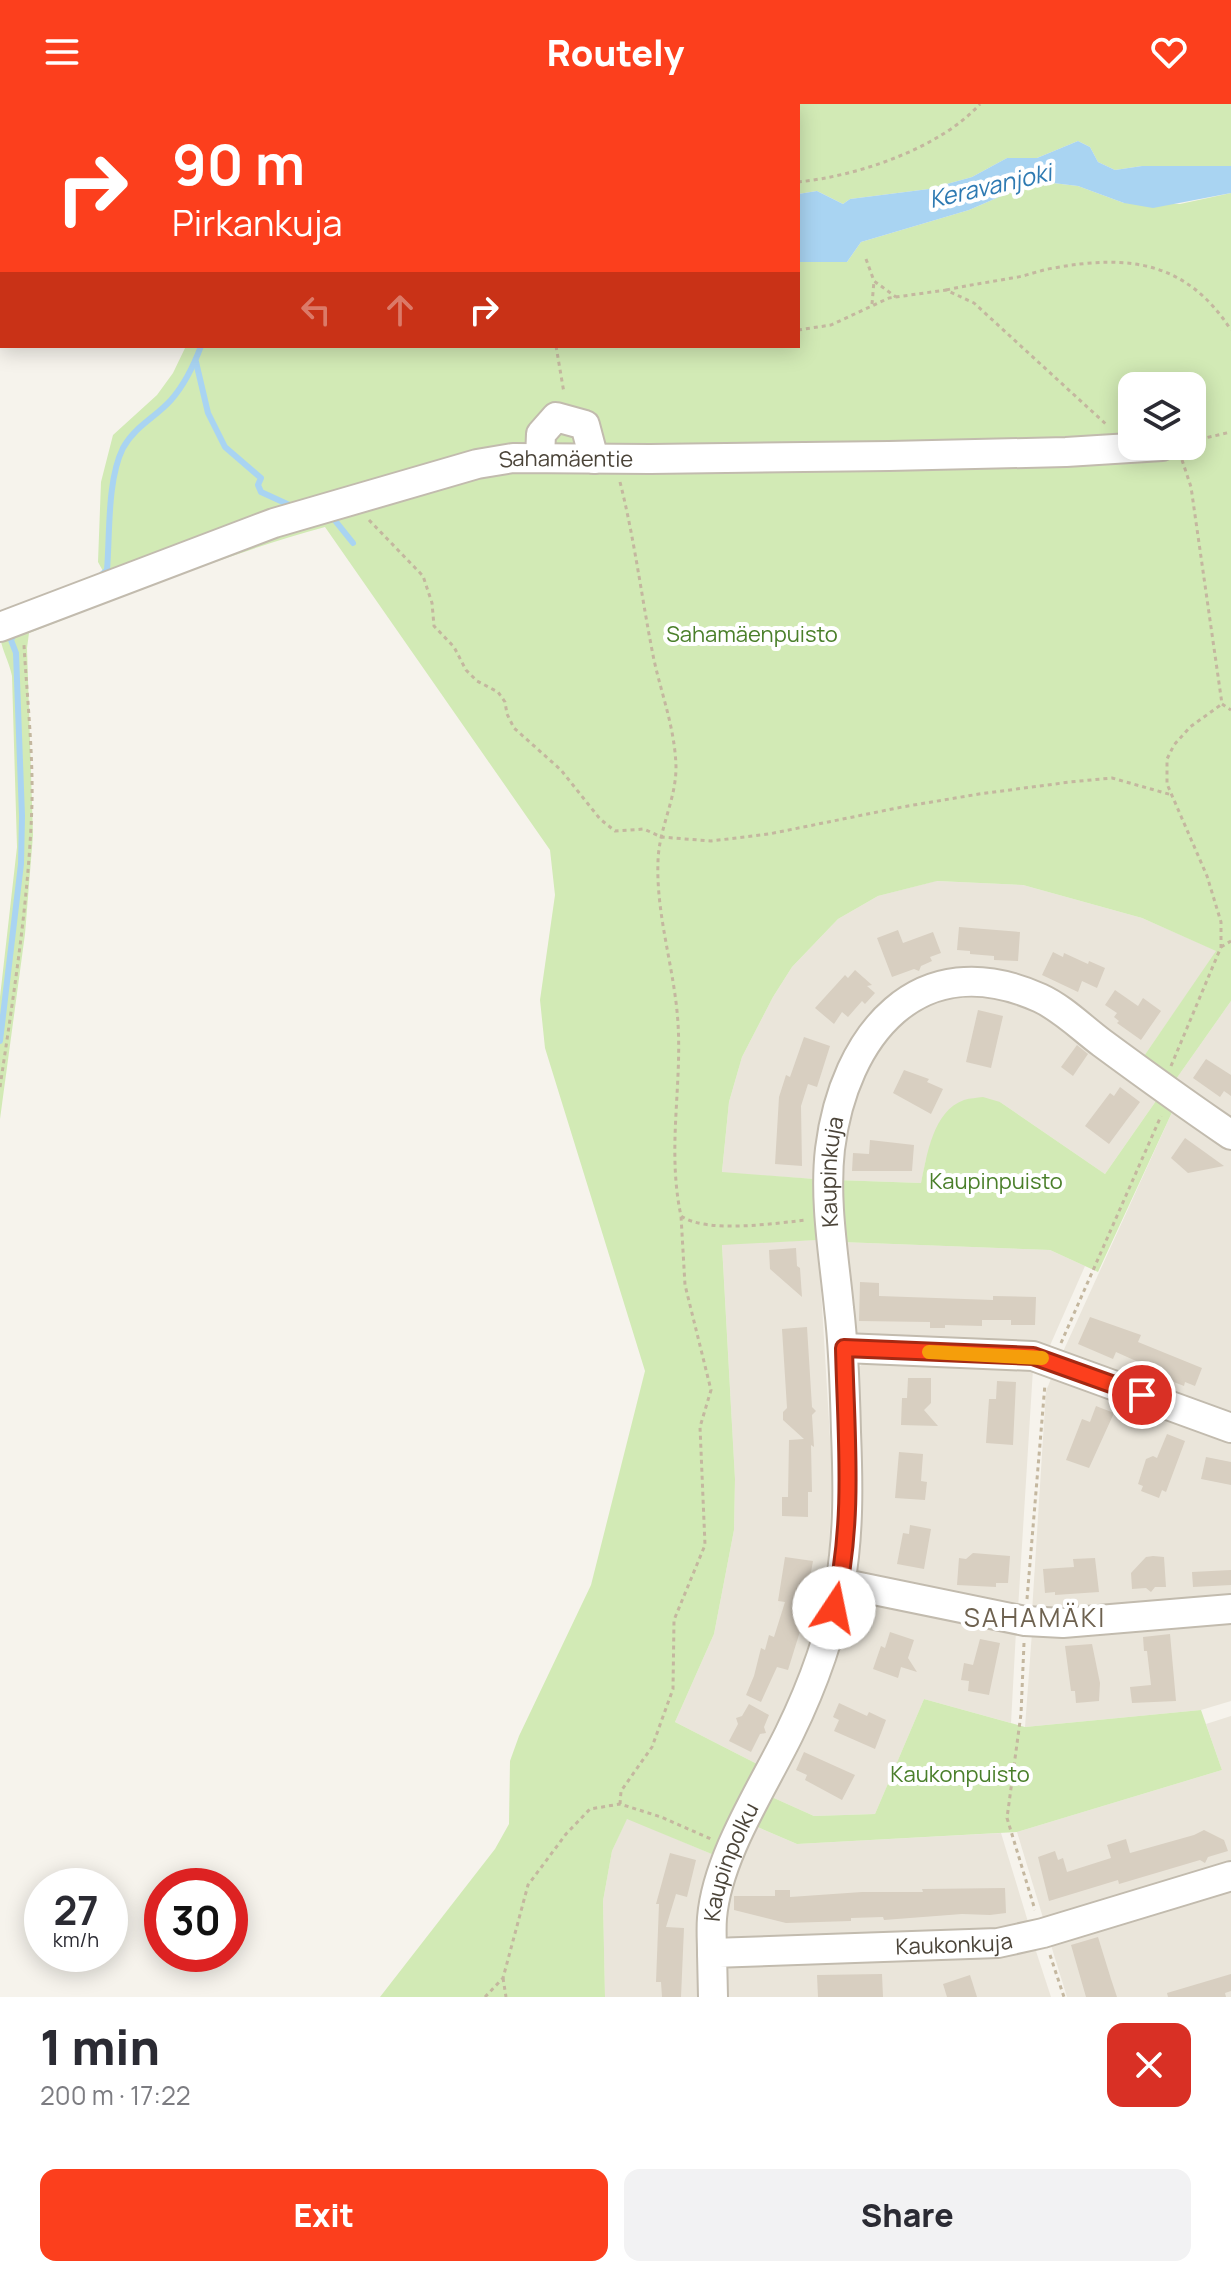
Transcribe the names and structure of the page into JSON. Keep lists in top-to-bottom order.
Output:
{
  "streets": {
    "street": [
      "Sahamäentie",
      "Kaupinkuja",
      "Kaupinpolku",
      "Kaukonkuja"
    ]
  },
  "crossings": [
    ["Kaupinkuja", "Kaupinpolku"],
    ["Kaupinpolku", "Kaukonkuja"]
  ],
  "districts": ["SAHAMÄKI"],
  "water": ["Keravanjoki"],
  "parks": ["Sahamäenpuisto", "Kaupinpuisto", "Kaukonpuisto"],
  "page": {
    "header": "Routely",
    "turn": ["90 m", "Pirkankuja"],
    "speed": "27 km/h",
    "limit": "30",
    "heading": ["1 min", "200 m · 17:22"],
    "buttons": ["Exit", "Share"]
  }
}
